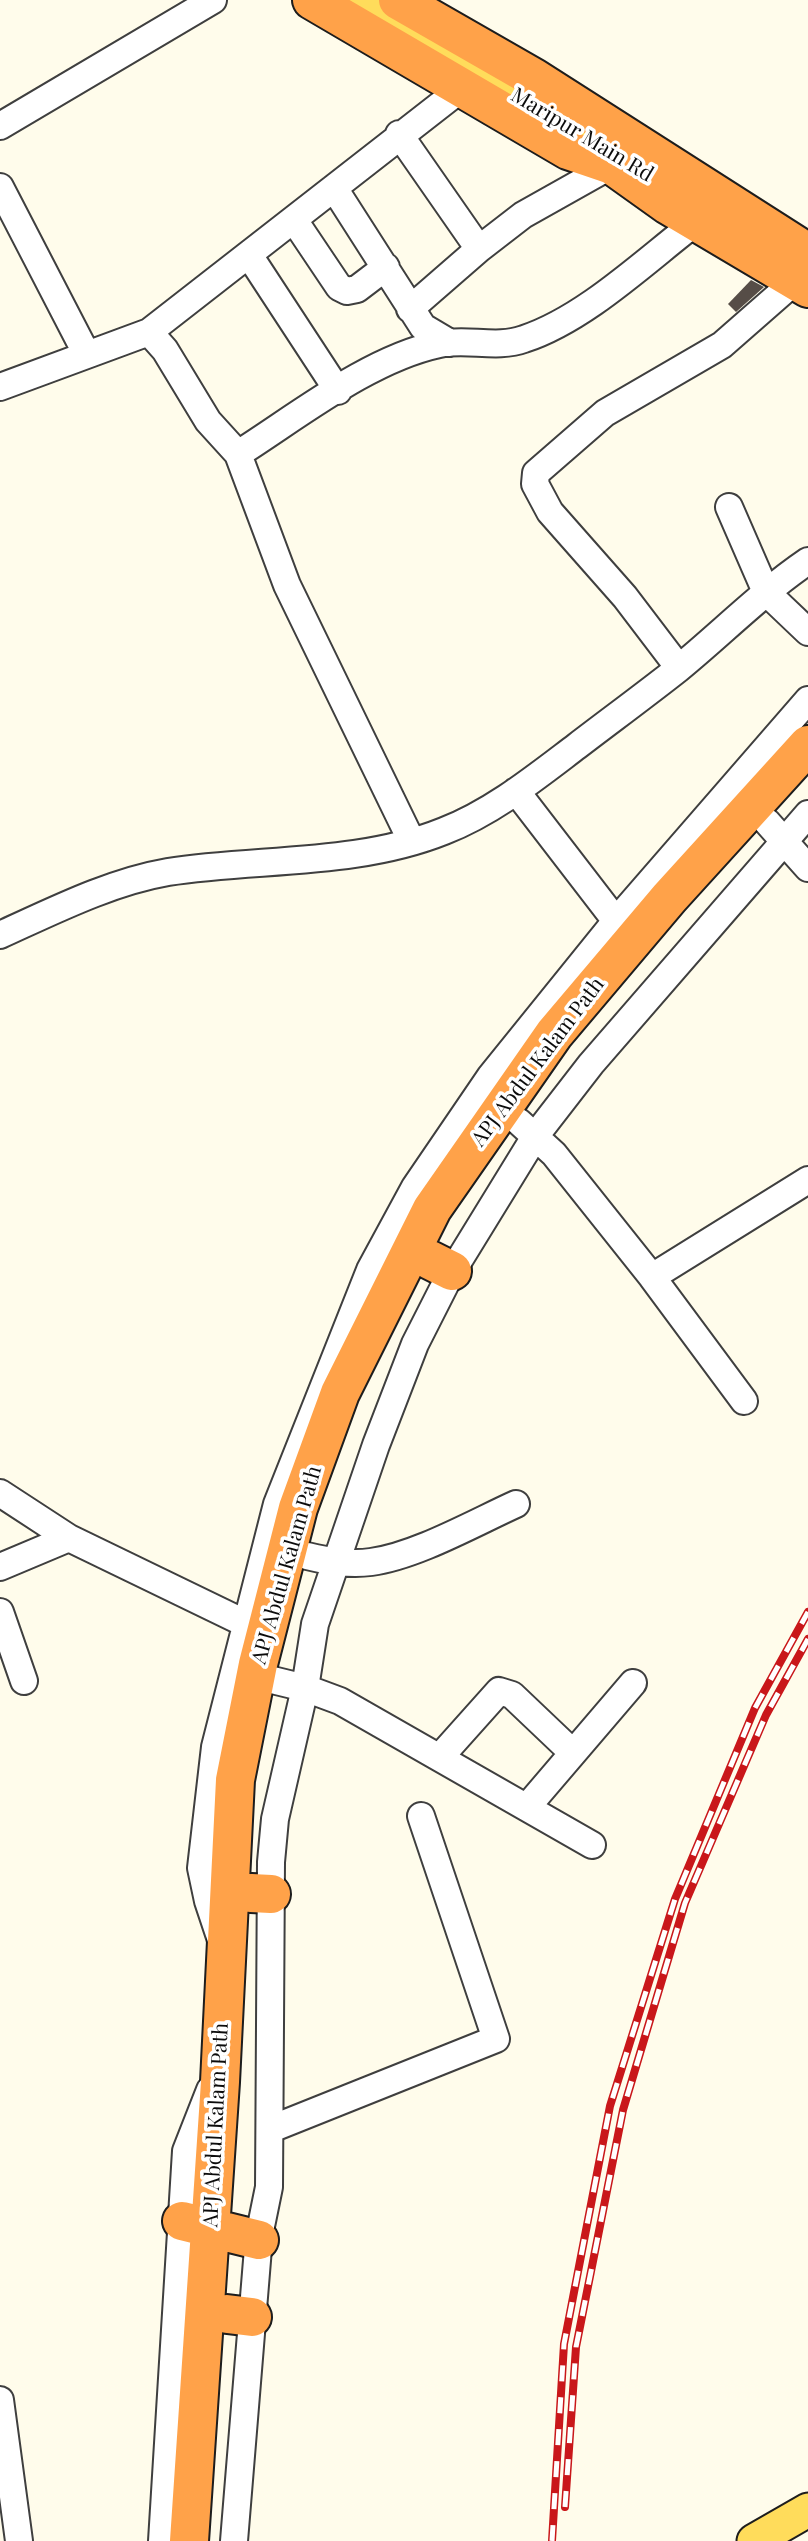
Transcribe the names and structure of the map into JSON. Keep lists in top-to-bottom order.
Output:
{
  "streets": {
    "highway": ["APJ Abdul Kalam Path"],
    "main road": ["Maripur Main Rd"]
  }
}
